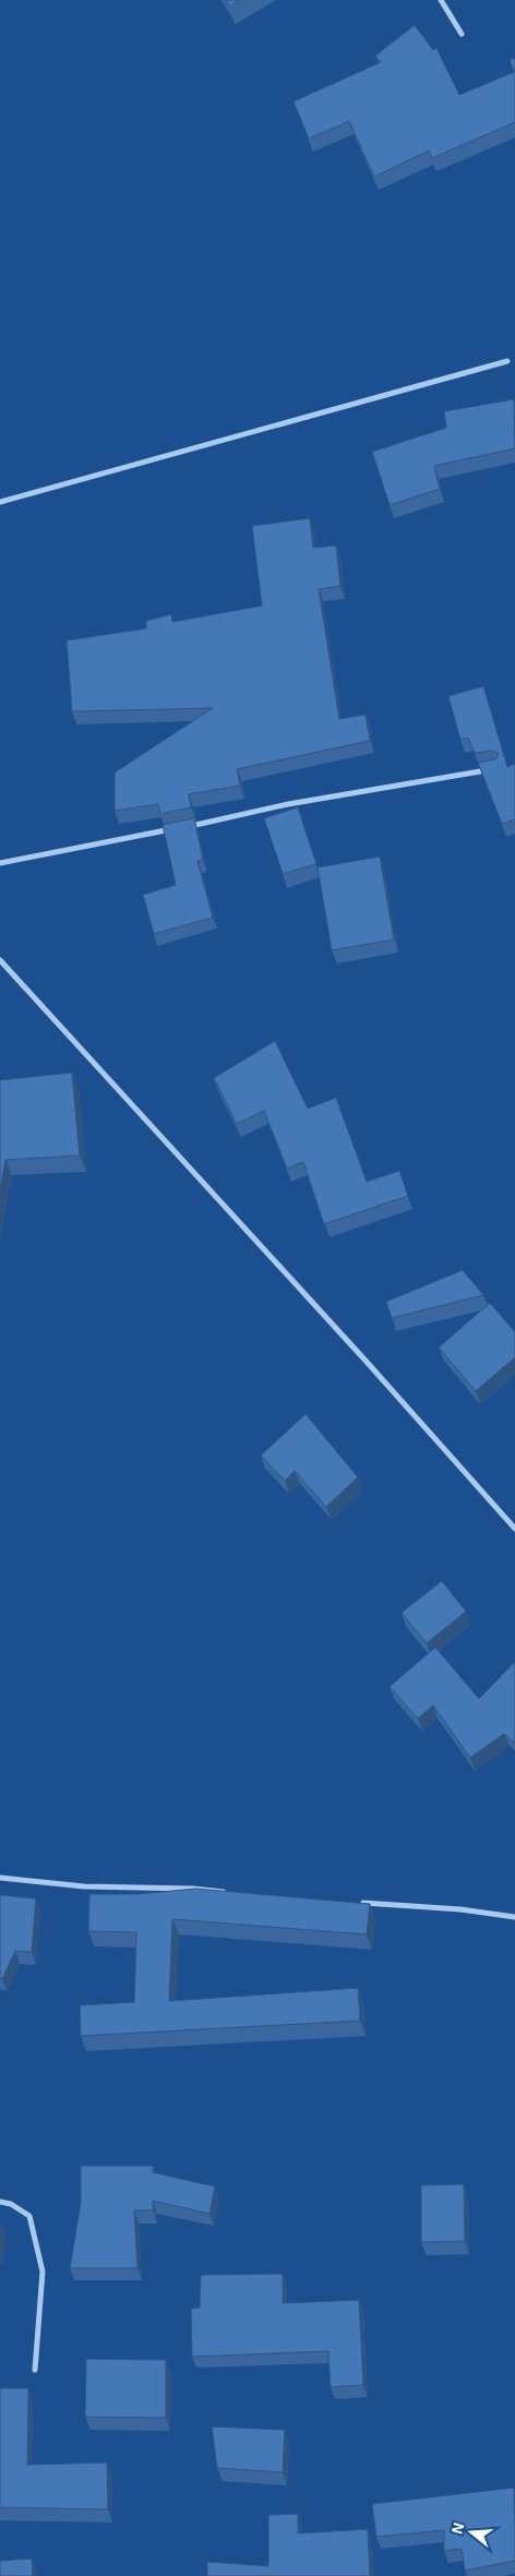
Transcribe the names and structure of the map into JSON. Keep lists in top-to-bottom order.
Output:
{
  "north": "left"
}
